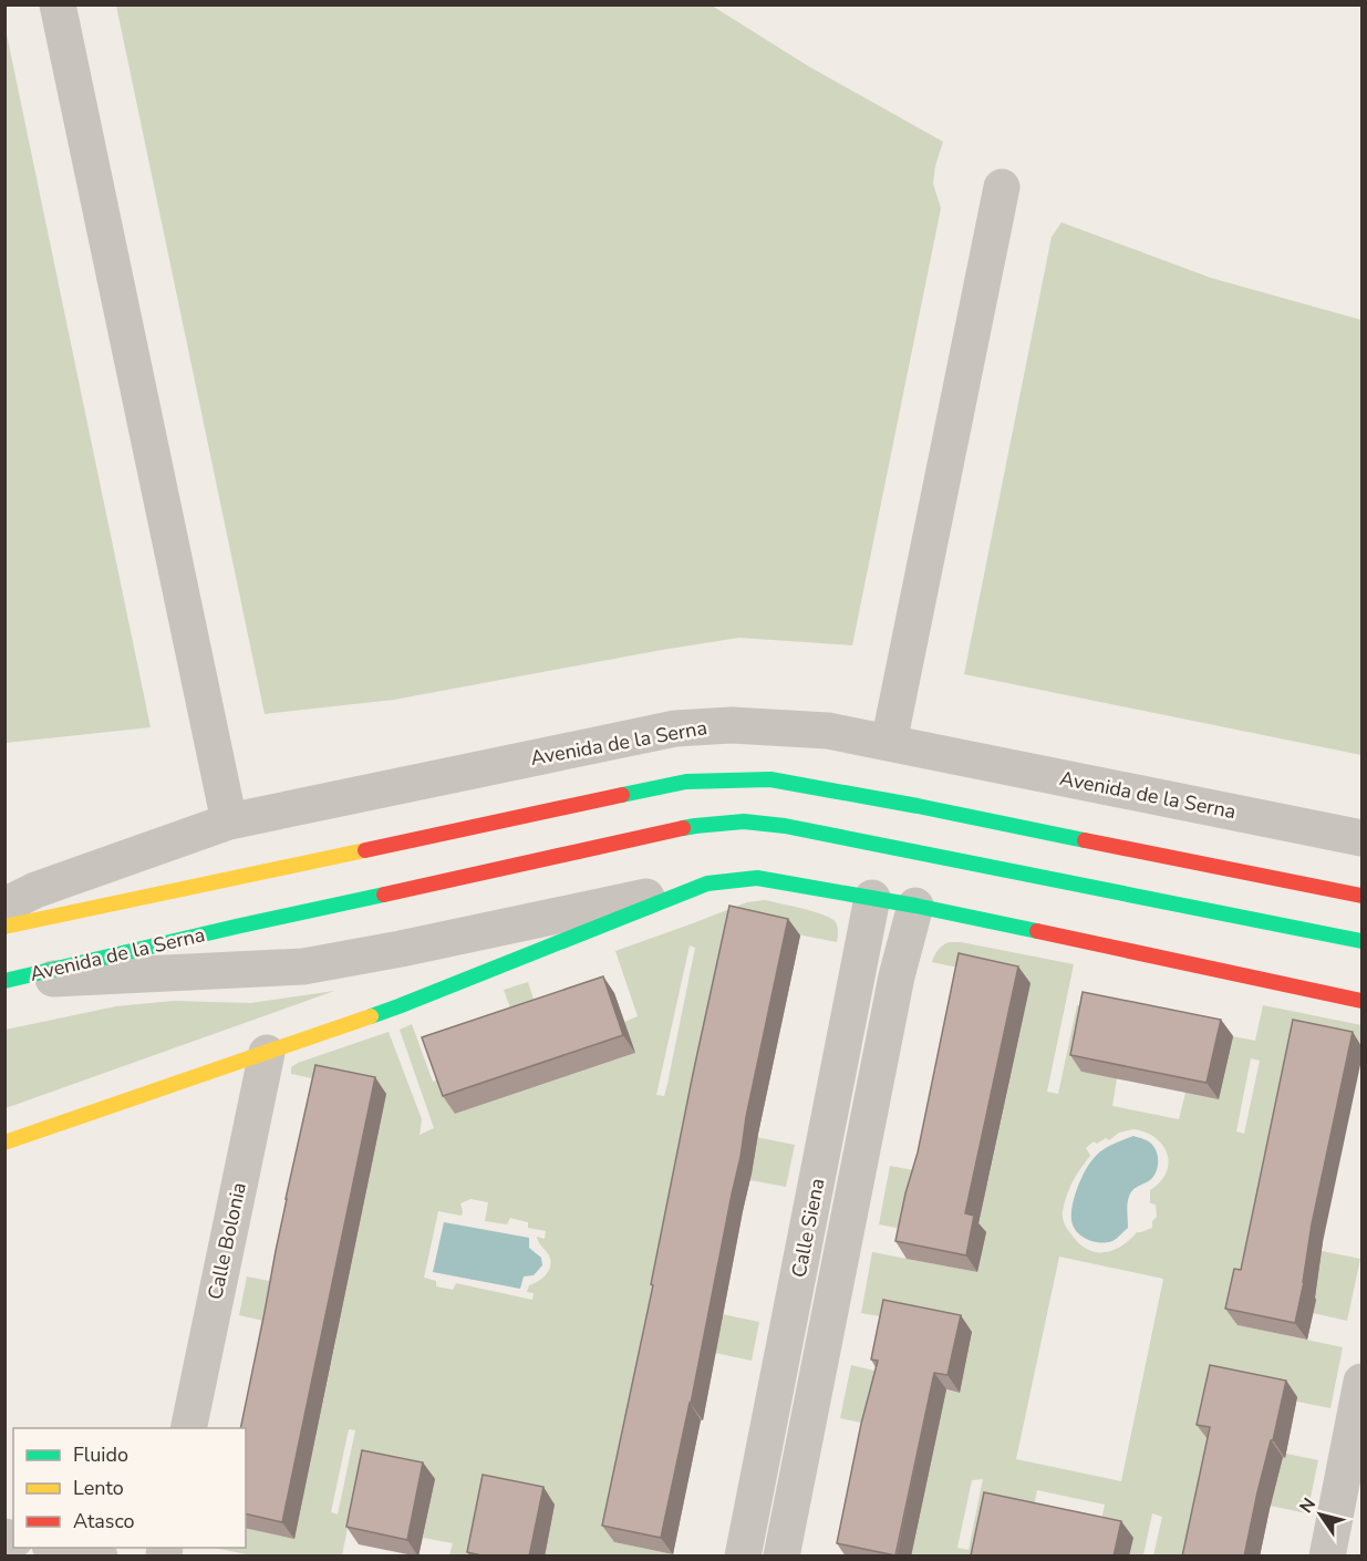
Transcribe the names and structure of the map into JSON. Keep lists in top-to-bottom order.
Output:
{
  "streets": {
    "main road": ["Avenida de la Serna"],
    "street": ["Calle Siena", "Calle Bolonia"]
  },
  "crossings": [
    ["Avenida de la Serna", "Calle Siena"],
    ["Avenida de la Serna", "Calle Bolonia"]
  ],
  "legend": ["Fluido", "Lento", "Atasco"],
  "north": "top left"
}
